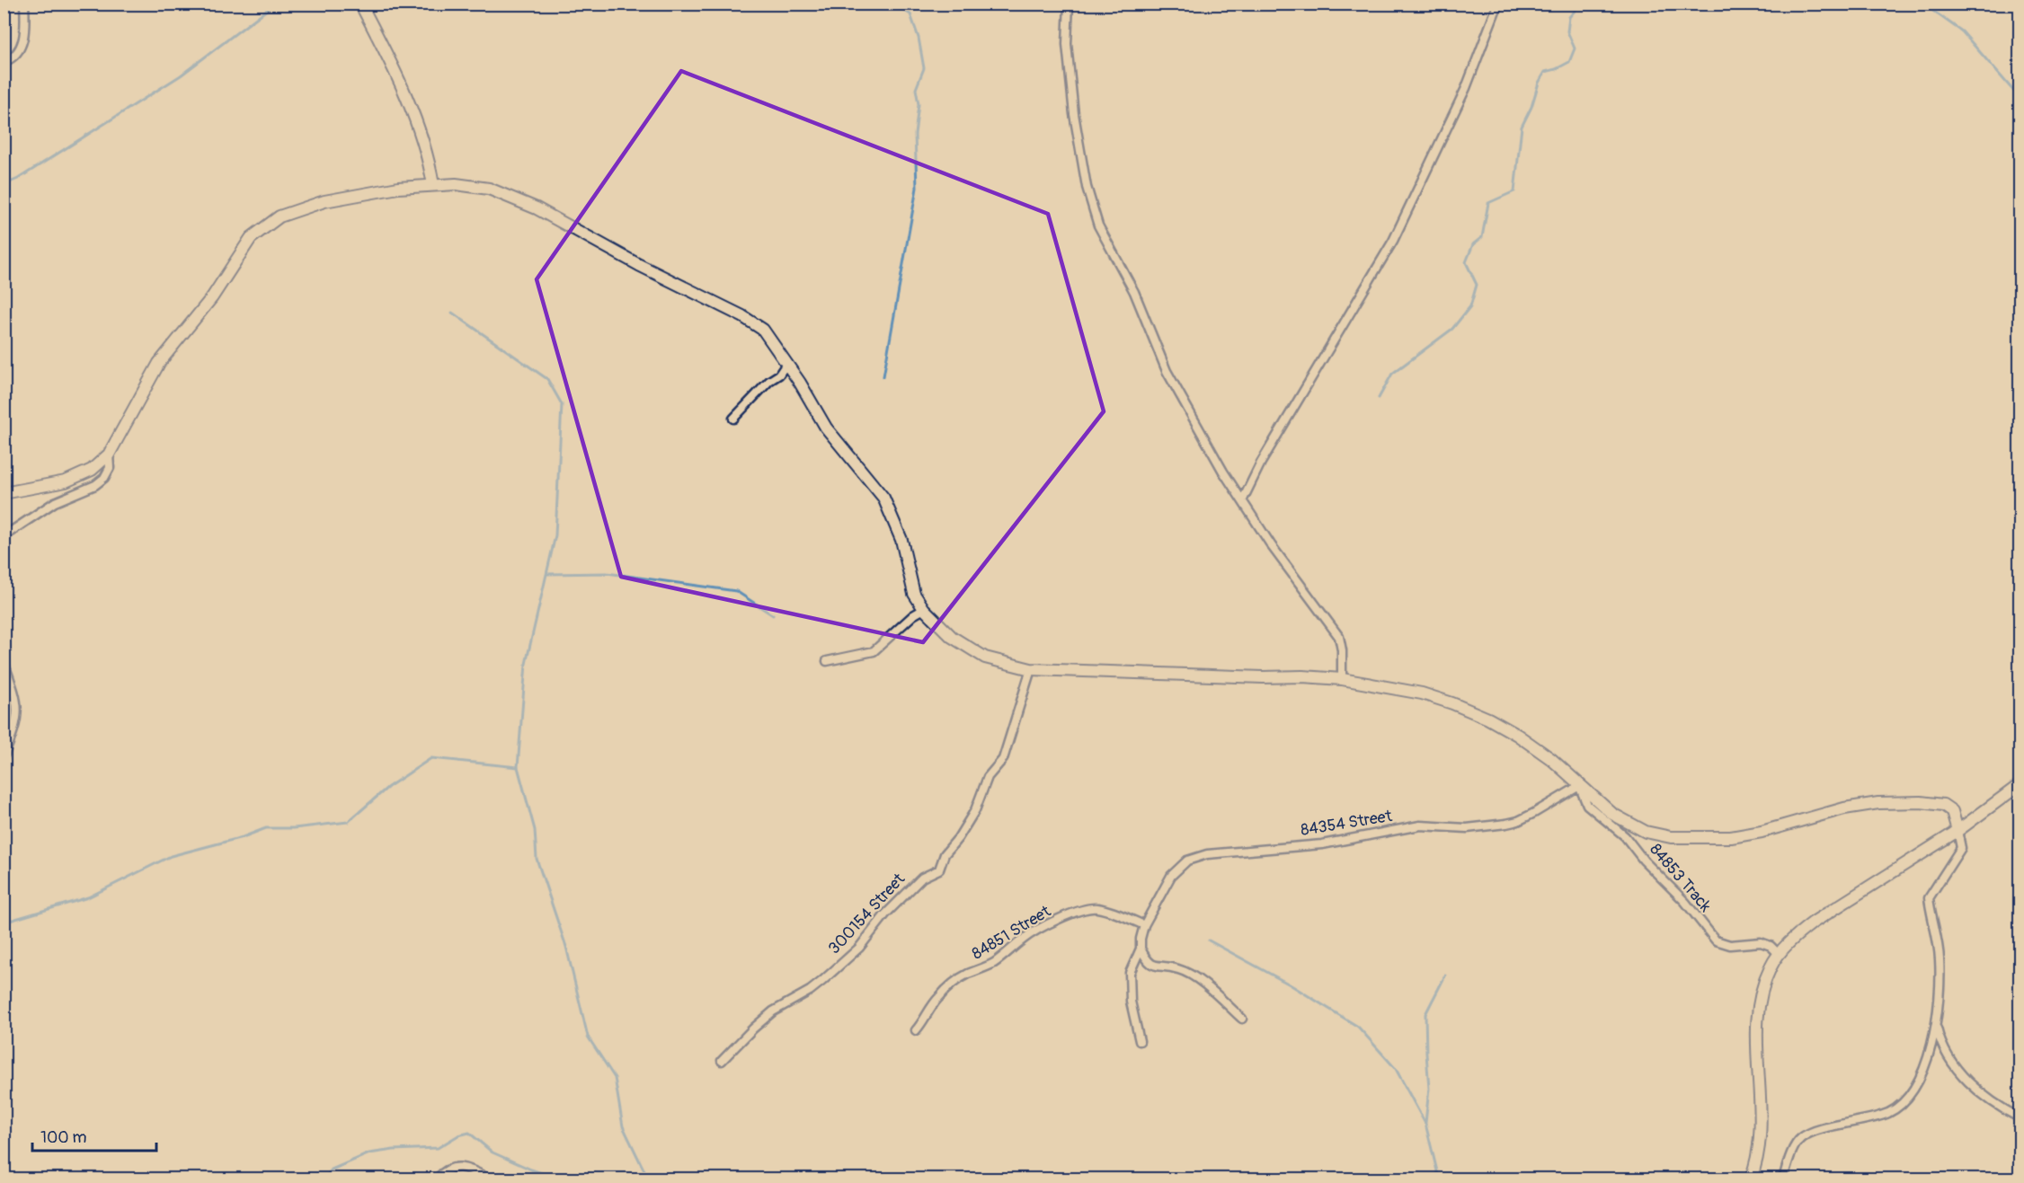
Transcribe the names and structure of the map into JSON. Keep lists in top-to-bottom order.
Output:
{
  "streets": {
    "street": [
      "84354 Street",
      "84853 Track",
      "300154 Street",
      "84851 Street"
    ]
  },
  "crossings": [
    ["84354 Street", "84853 Track"],
    ["84354 Street", "84851 Street"]
  ],
  "scale_bar": "100 m"
}
